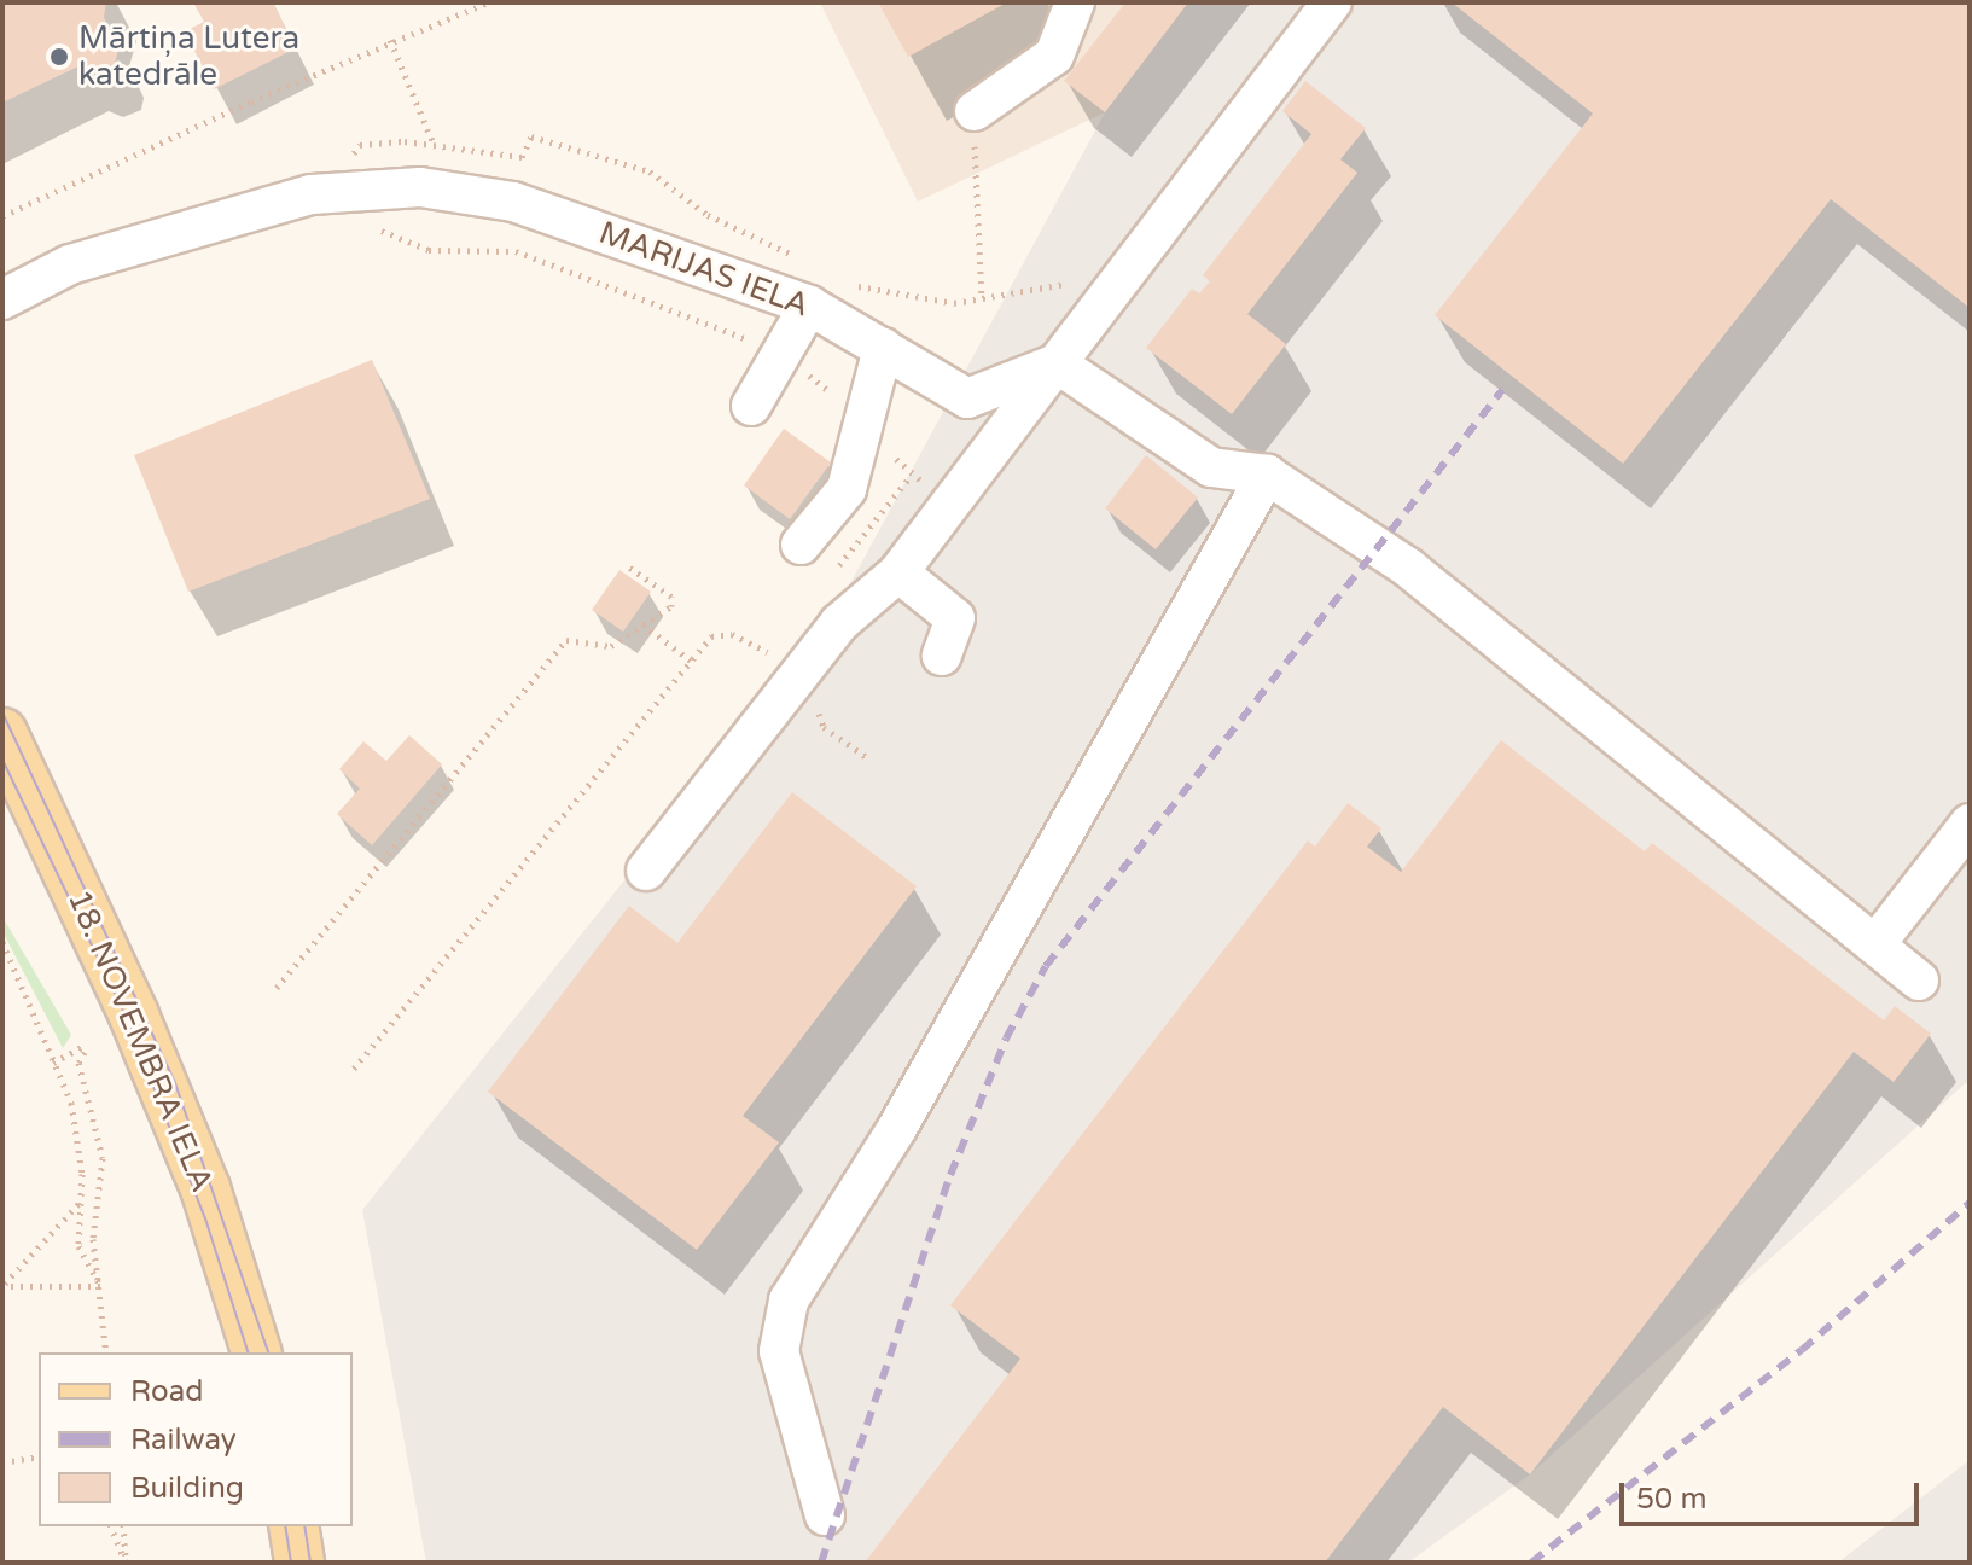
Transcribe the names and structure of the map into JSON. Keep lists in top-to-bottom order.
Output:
{
  "streets": {
    "main road": ["18. NOVEMBRA IELA"],
    "street": ["MARIJAS IELA"]
  },
  "places": ["Mārtiņa Lutera katedrāle"],
  "legend": ["Road", "Railway", "Building"],
  "scale_bar": "50 m"
}
